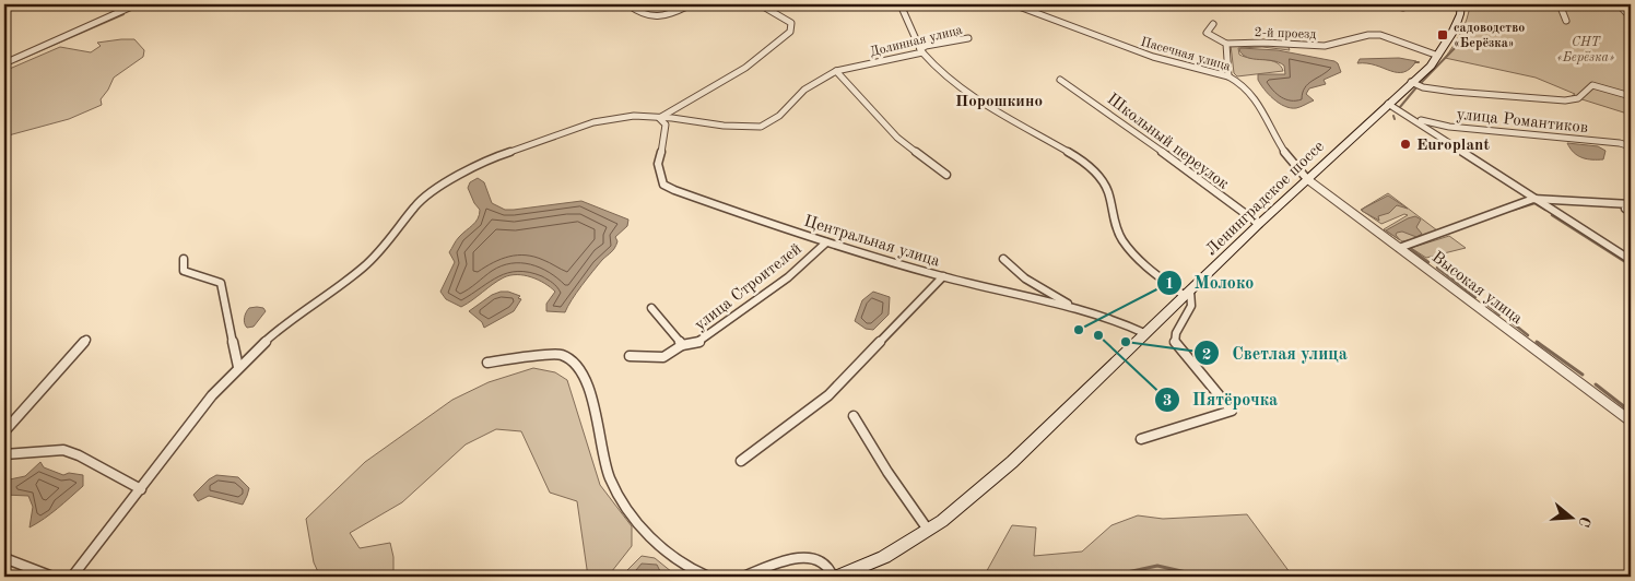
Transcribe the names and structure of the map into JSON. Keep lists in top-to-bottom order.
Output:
{
  "streets": {
    "main road": ["Ленинградское шоссе"],
    "street": [
      "2-й проезд",
      "Долинная улица",
      "Пасечная улица",
      "улица Романтиков",
      "Школьный переулок",
      "Центральная улица",
      "улица Строителей",
      "Высокая улица"
    ]
  },
  "crossings": [
    ["2-й проезд", "Ленинградское шоссе"],
    ["Долинная улица", "Центральная улица"],
    ["Пасечная улица", "Ленинградское шоссе"],
    ["Пасечная улица", "Высокая улица"],
    ["Школьный переулок", "Ленинградское шоссе"],
    ["Ленинградское шоссе", "Центральная улица"],
    ["Ленинградское шоссе", "Высокая улица"],
    ["Центральная улица", "улица Строителей"]
  ],
  "districts": ["Порошкино"],
  "parks": ["СНТ «Берёзка»"],
  "places": {
    "transit": ["садоводство «Берёзка»"],
    "other": [
      "Europlant",
      "Молоко",
      "Пятёрочка",
      "Светлая улица"
    ]
  },
  "north": "right"
}
